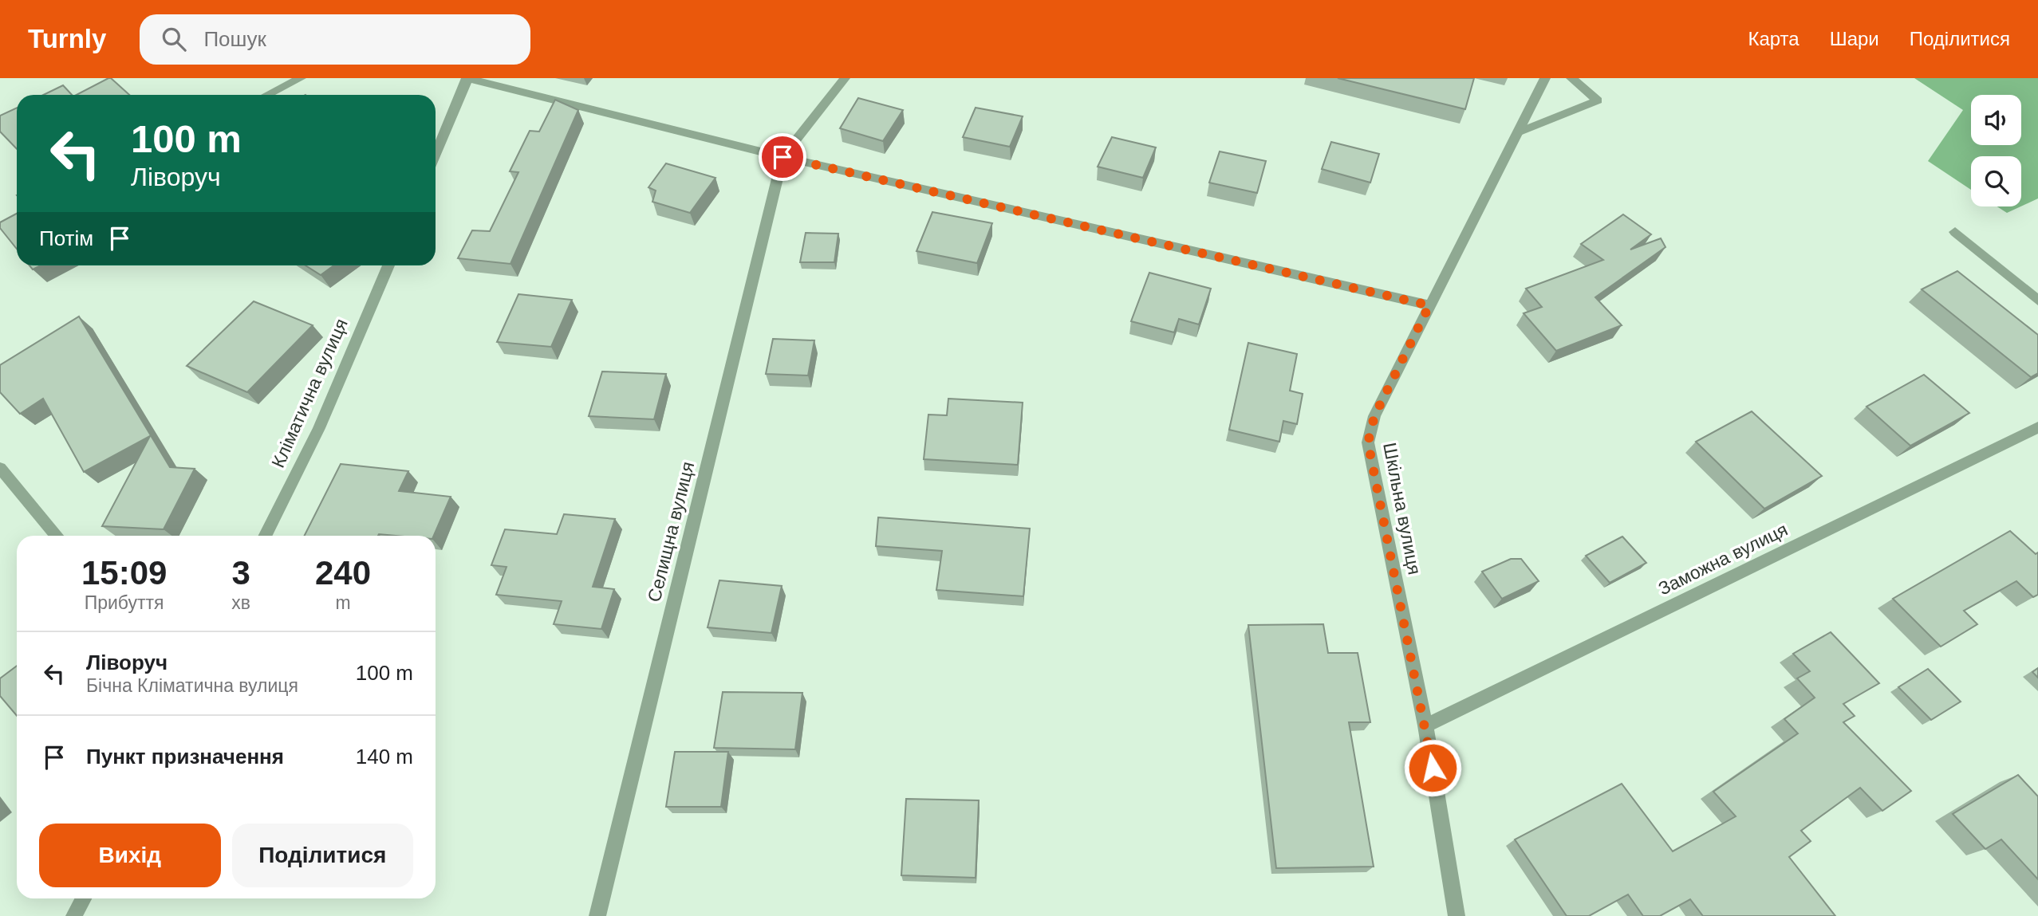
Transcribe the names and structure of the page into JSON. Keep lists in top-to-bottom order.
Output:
{
  "streets": {
    "street": [
      "Кліматична вулиця",
      "Шкільна вулиця",
      "Селищна вулиця",
      "Заможна вулиця"
    ]
  },
  "crossings": [
    ["Шкільна вулиця", "Заможна вулиця"]
  ],
  "page": {
    "header": "Turnly",
    "search": "Пошук",
    "nav": ["Карта", "Шари", "Поділитися"],
    "turn": ["100 m", "Ліворуч"],
    "then": "Потім",
    "eta": [
      "15:09",
      "Прибуття",
      "3",
      "хв",
      "240",
      "m"
    ],
    "list": [
      {
        "name": "Ліворуч",
        "note": "Бічна Кліматична вулиця",
        "value": "100 m"
      },
      {
        "name": "Пункт призначення",
        "value": "140 m"
      }
    ],
    "buttons": ["Вихід", "Поділитися"]
  }
}
